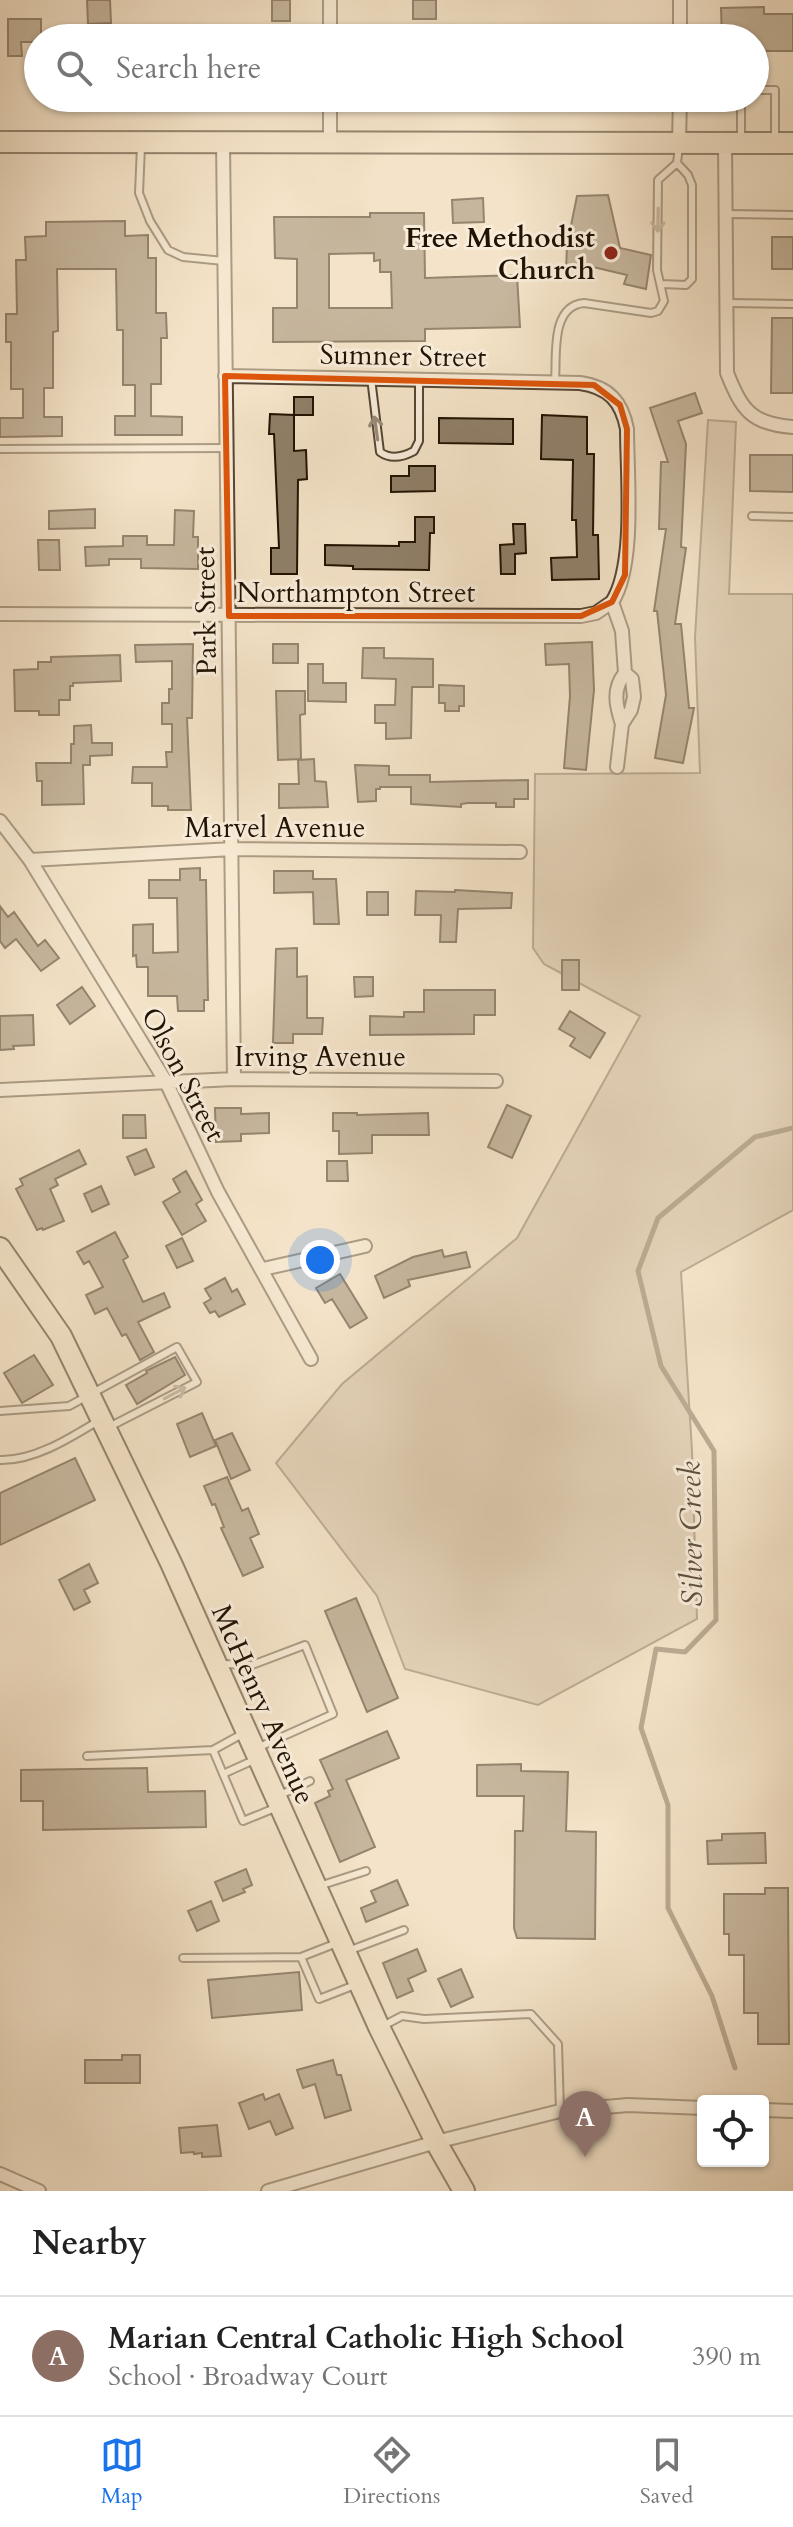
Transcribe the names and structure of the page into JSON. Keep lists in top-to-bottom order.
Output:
{
  "streets": {
    "main road": ["McHenry Avenue"],
    "street": [
      "Sumner Street",
      "Northampton Street",
      "Park Street",
      "Marvel Avenue",
      "Irving Avenue",
      "Olson Street"
    ]
  },
  "crossings": [
    ["Sumner Street", "Northampton Street"],
    ["Sumner Street", "Park Street"],
    ["Northampton Street", "Park Street"],
    ["Park Street", "Marvel Avenue"],
    ["Park Street", "Irving Avenue"],
    ["Marvel Avenue", "Olson Street"],
    ["Irving Avenue", "Olson Street"]
  ],
  "water": ["Silver Creek"],
  "places": ["Free Methodist Church"],
  "page": {
    "search": "Search here",
    "pins": "A",
    "heading": "Nearby",
    "list": [
      {
        "mark": "A",
        "name": "Marian Central Catholic High School",
        "note": "School · Broadway Court",
        "value": "390 m"
      }
    ],
    "nav": ["Map", "Directions", "Saved"]
  }
}
